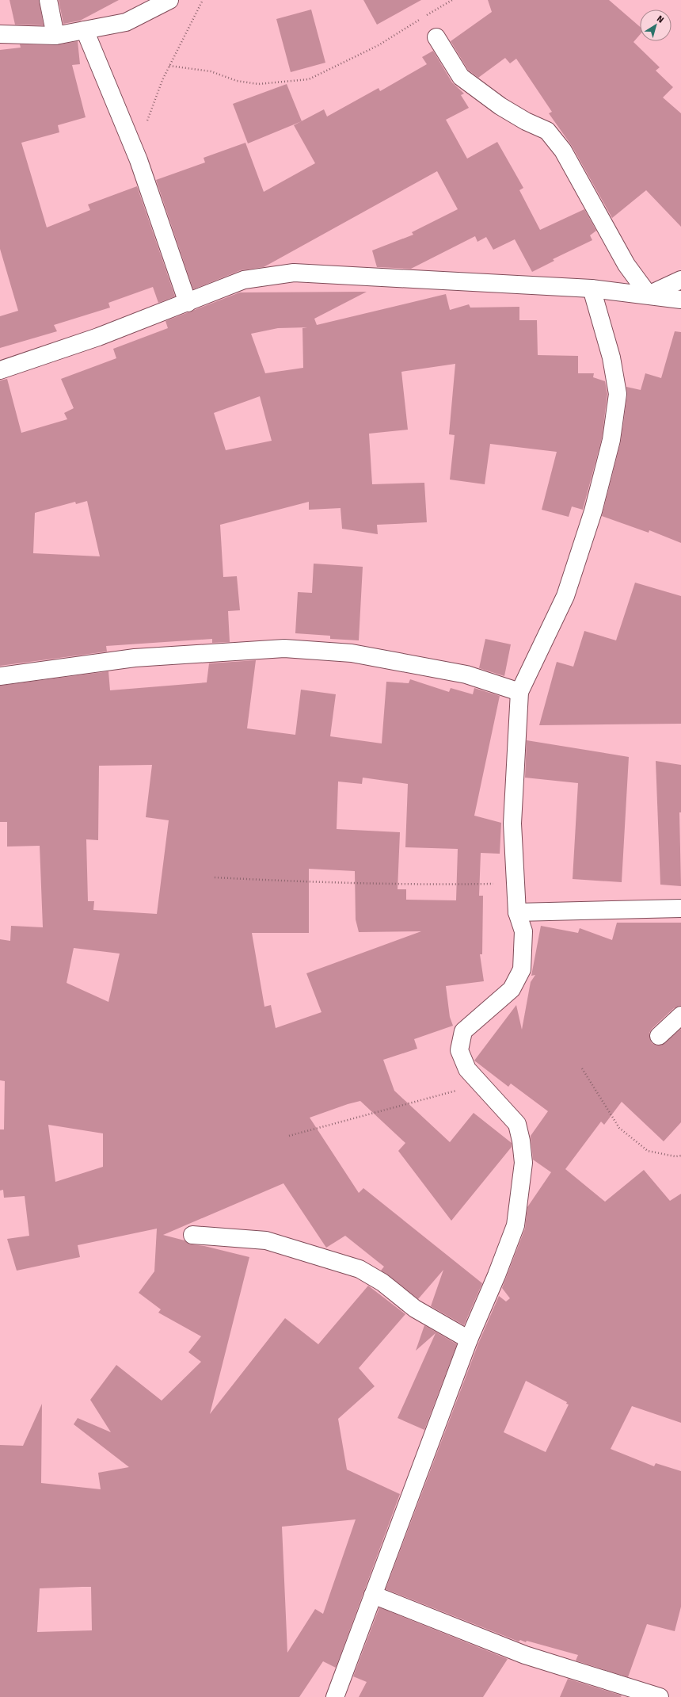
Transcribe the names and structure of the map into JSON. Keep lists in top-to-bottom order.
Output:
{
  "north": "top right"
}
